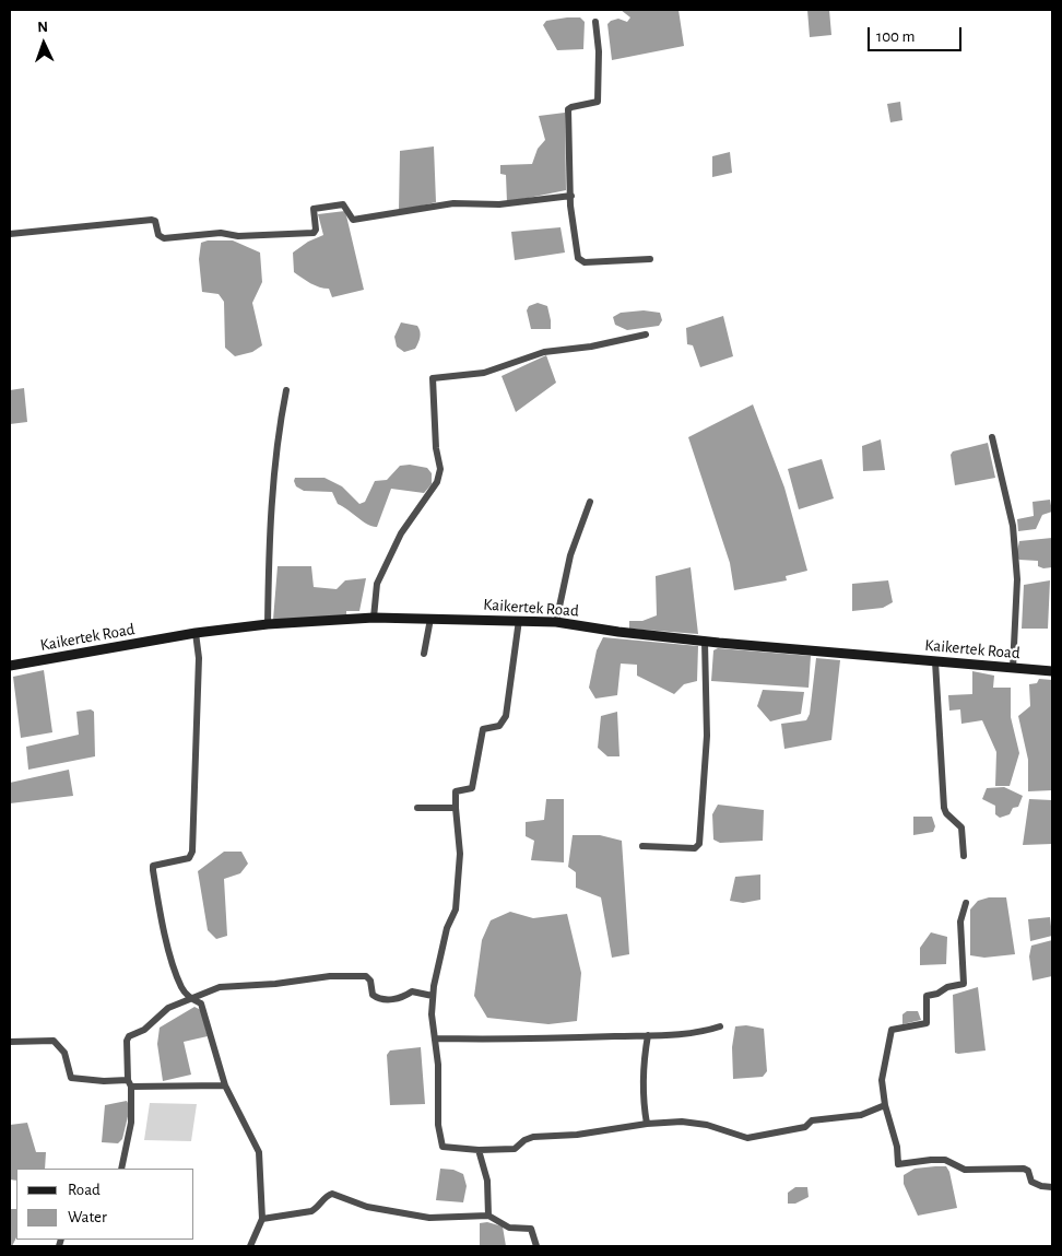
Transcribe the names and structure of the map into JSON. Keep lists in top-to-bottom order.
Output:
{
  "streets": {
    "main road": ["Kaikertek Road"]
  },
  "legend": ["Road", "Water"],
  "scale_bar": "100 m",
  "north": "top"
}
